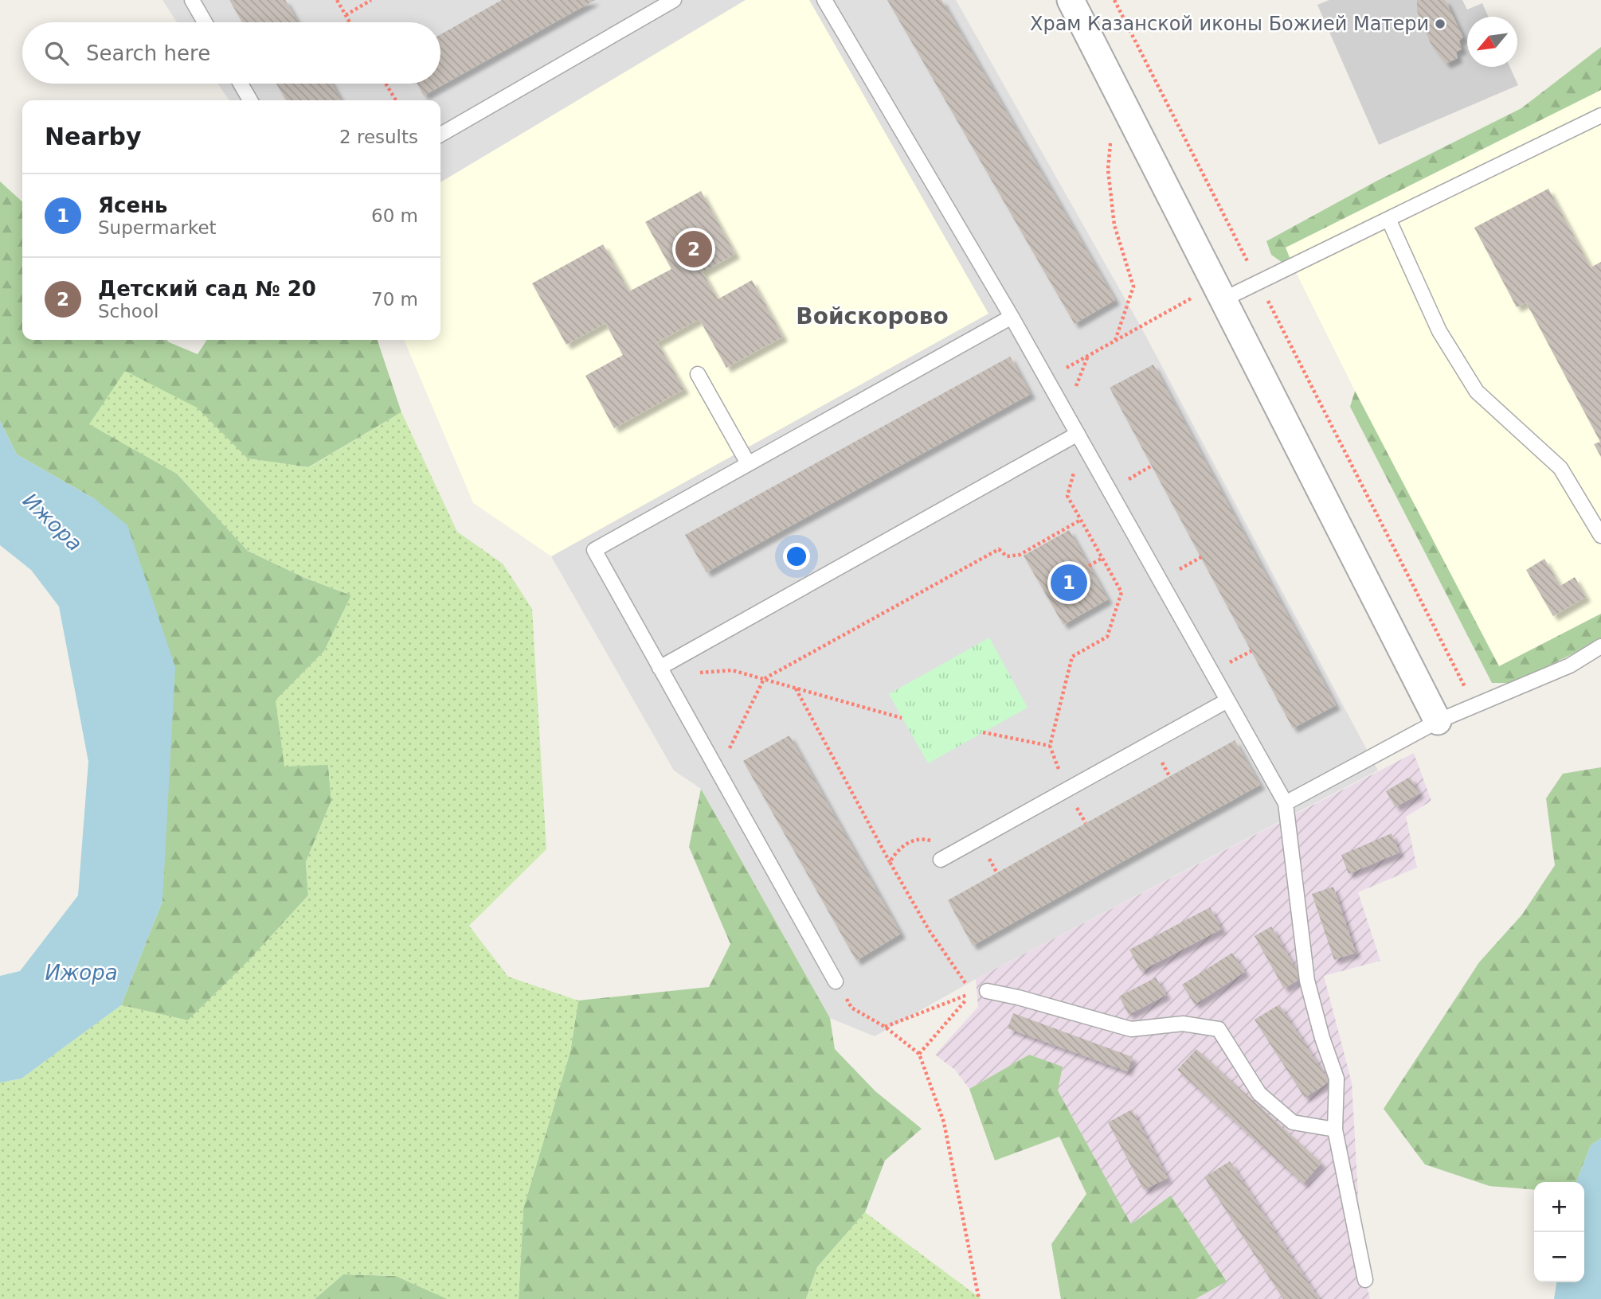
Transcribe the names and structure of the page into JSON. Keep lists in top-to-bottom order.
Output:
{
  "districts": ["Войскорово"],
  "water": ["Ижора"],
  "places": ["Храм Казанской иконы Божией Матери"],
  "north": "bottom left",
  "page": {
    "search": "Search here",
    "heading": ["Nearby", "2 results"],
    "list": [
      {
        "mark": "1",
        "name": "Ясень",
        "note": "Supermarket",
        "value": "60 m"
      },
      {
        "mark": "2",
        "name": "Детский сад № 20",
        "note": "School",
        "value": "70 m"
      }
    ],
    "pins": ["2", "1"],
    "map_buttons": ["+", "−"]
  }
}
